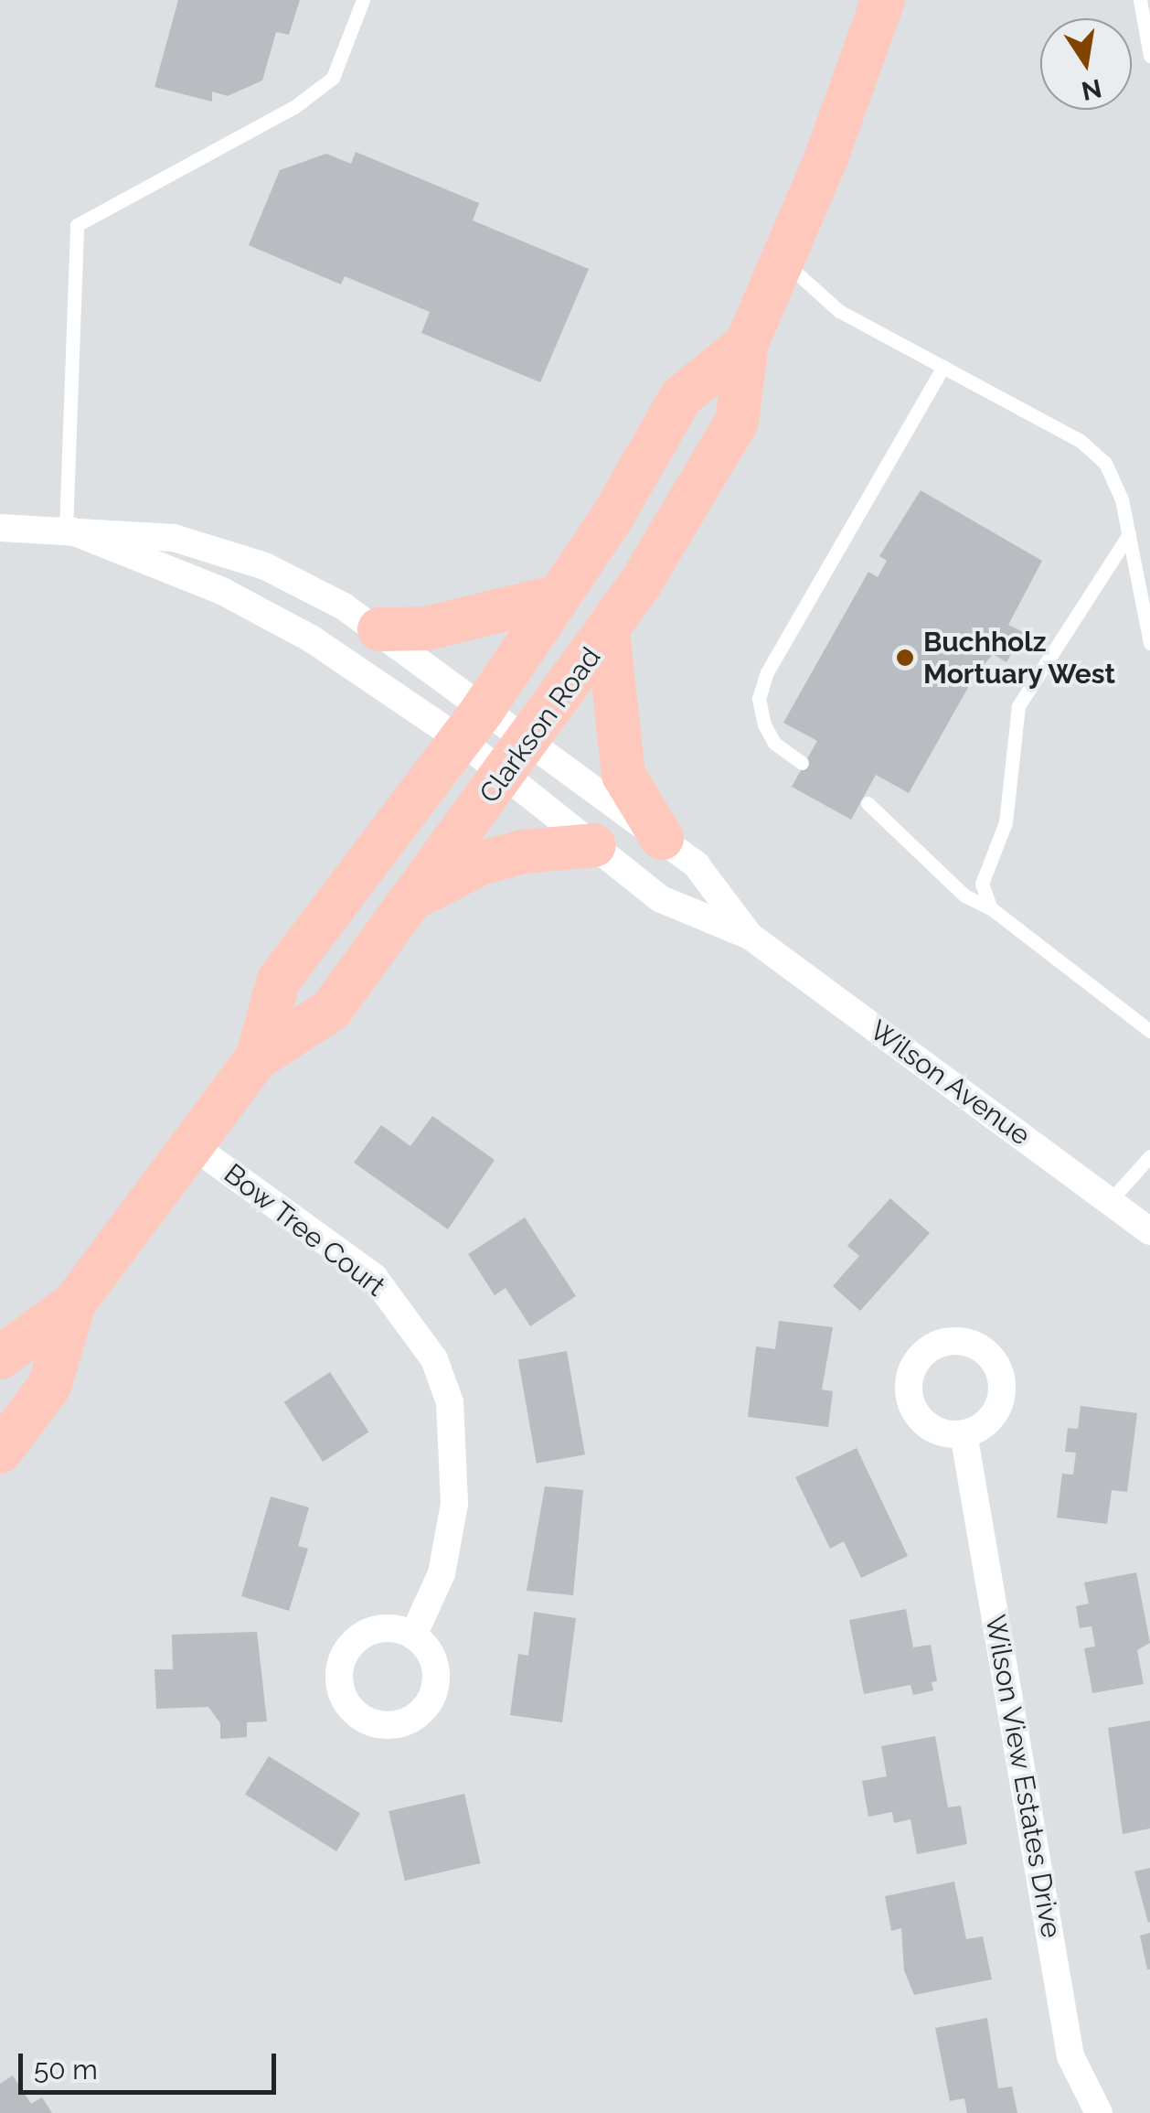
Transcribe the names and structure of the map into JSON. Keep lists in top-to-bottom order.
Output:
{
  "streets": {
    "main road": ["Clarkson Road"],
    "street": ["Wilson Avenue", "Bow Tree Court", "Wilson View Estates Drive"]
  },
  "crossings": [
    ["Clarkson Road", "Wilson Avenue"],
    ["Clarkson Road", "Bow Tree Court"]
  ],
  "places": ["Buchholz Mortuary West"],
  "scale_bar": "50 m",
  "north": "bottom"
}
